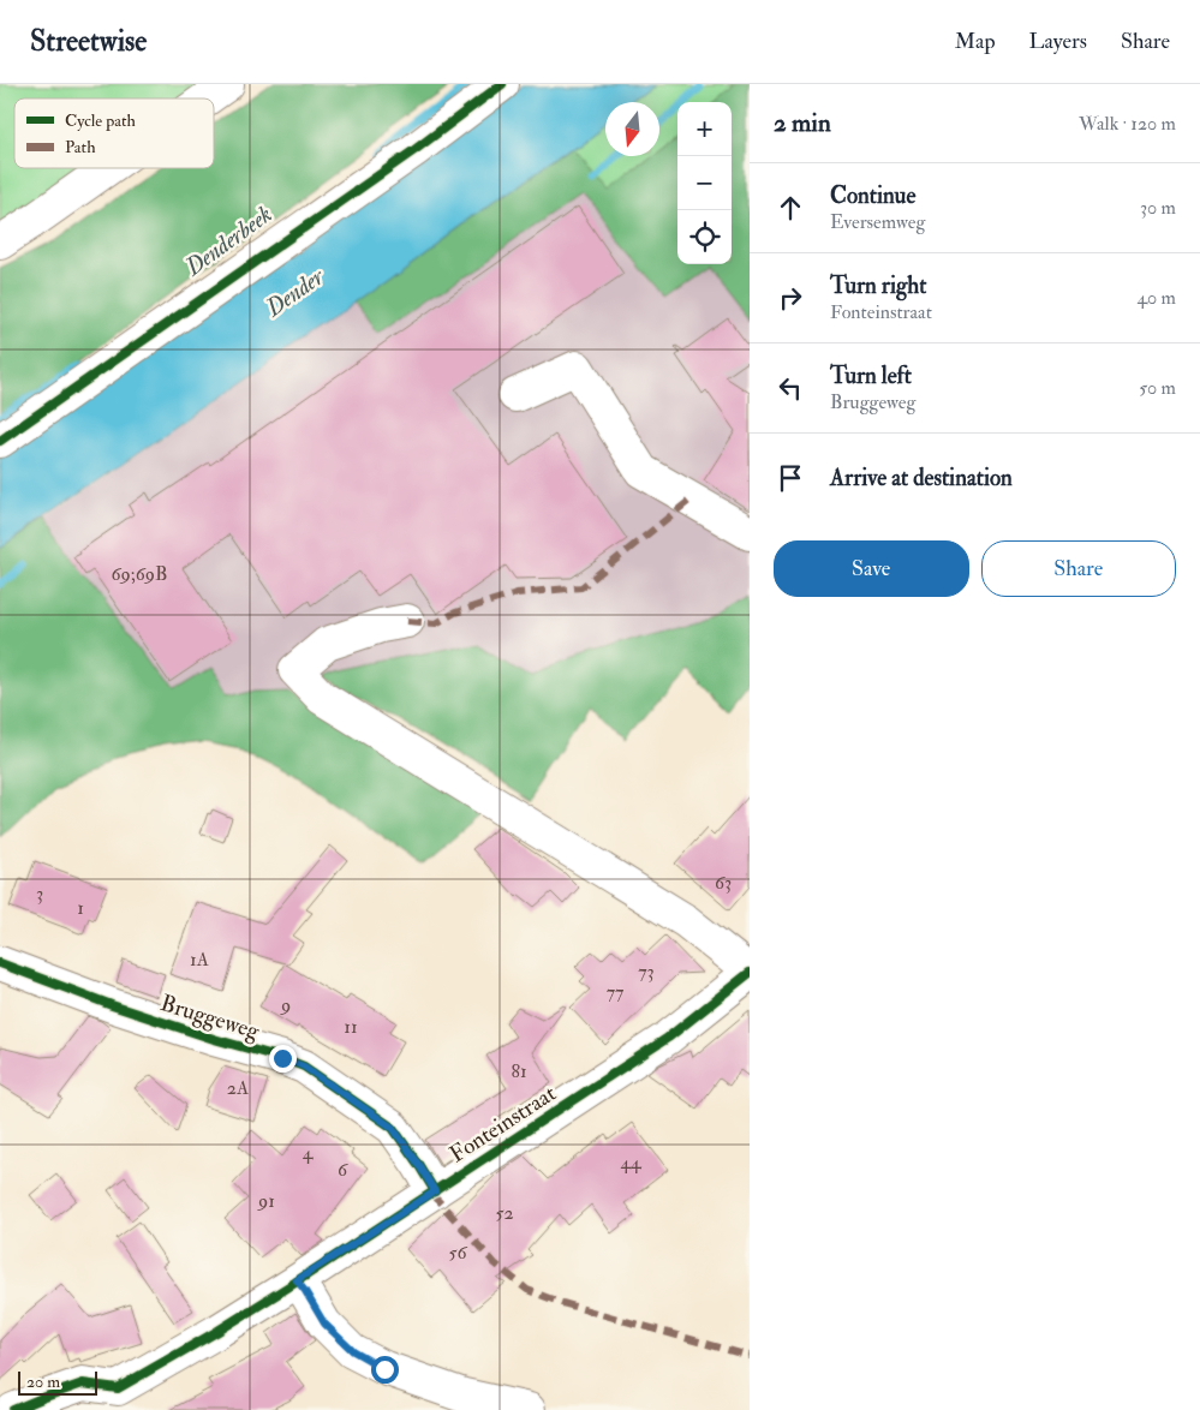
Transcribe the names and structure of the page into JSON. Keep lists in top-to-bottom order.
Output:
{
  "streets": {
    "street": ["Bruggeweg", "Fonteinstraat"]
  },
  "crossings": [
    ["Bruggeweg", "Fonteinstraat"]
  ],
  "water": ["Denderbeek", "Dender"],
  "house_numbers": [
    "69;69B",
    "63",
    "3",
    "1",
    "1A",
    "73",
    "77",
    "9",
    "11",
    "81",
    "2A",
    "4",
    "44",
    "6",
    "91",
    "52",
    "56"
  ],
  "legend": ["Cycle path", "Path"],
  "scale_bar": "20 m",
  "north": "bottom",
  "page": {
    "header": "Streetwise",
    "nav": ["Map", "Layers", "Share"],
    "heading": ["2 min", "Walk · 120 m"],
    "map_buttons": ["+", "−"],
    "list": [
      ["Continue", "Eversemweg", "30 m"],
      ["Turn right", "Fonteinstraat", "40 m"],
      ["Turn left", "Bruggeweg", "50 m"],
      "Arrive at destination"
    ],
    "buttons": ["Save", "Share"],
    "scale": "20 m"
  }
}
